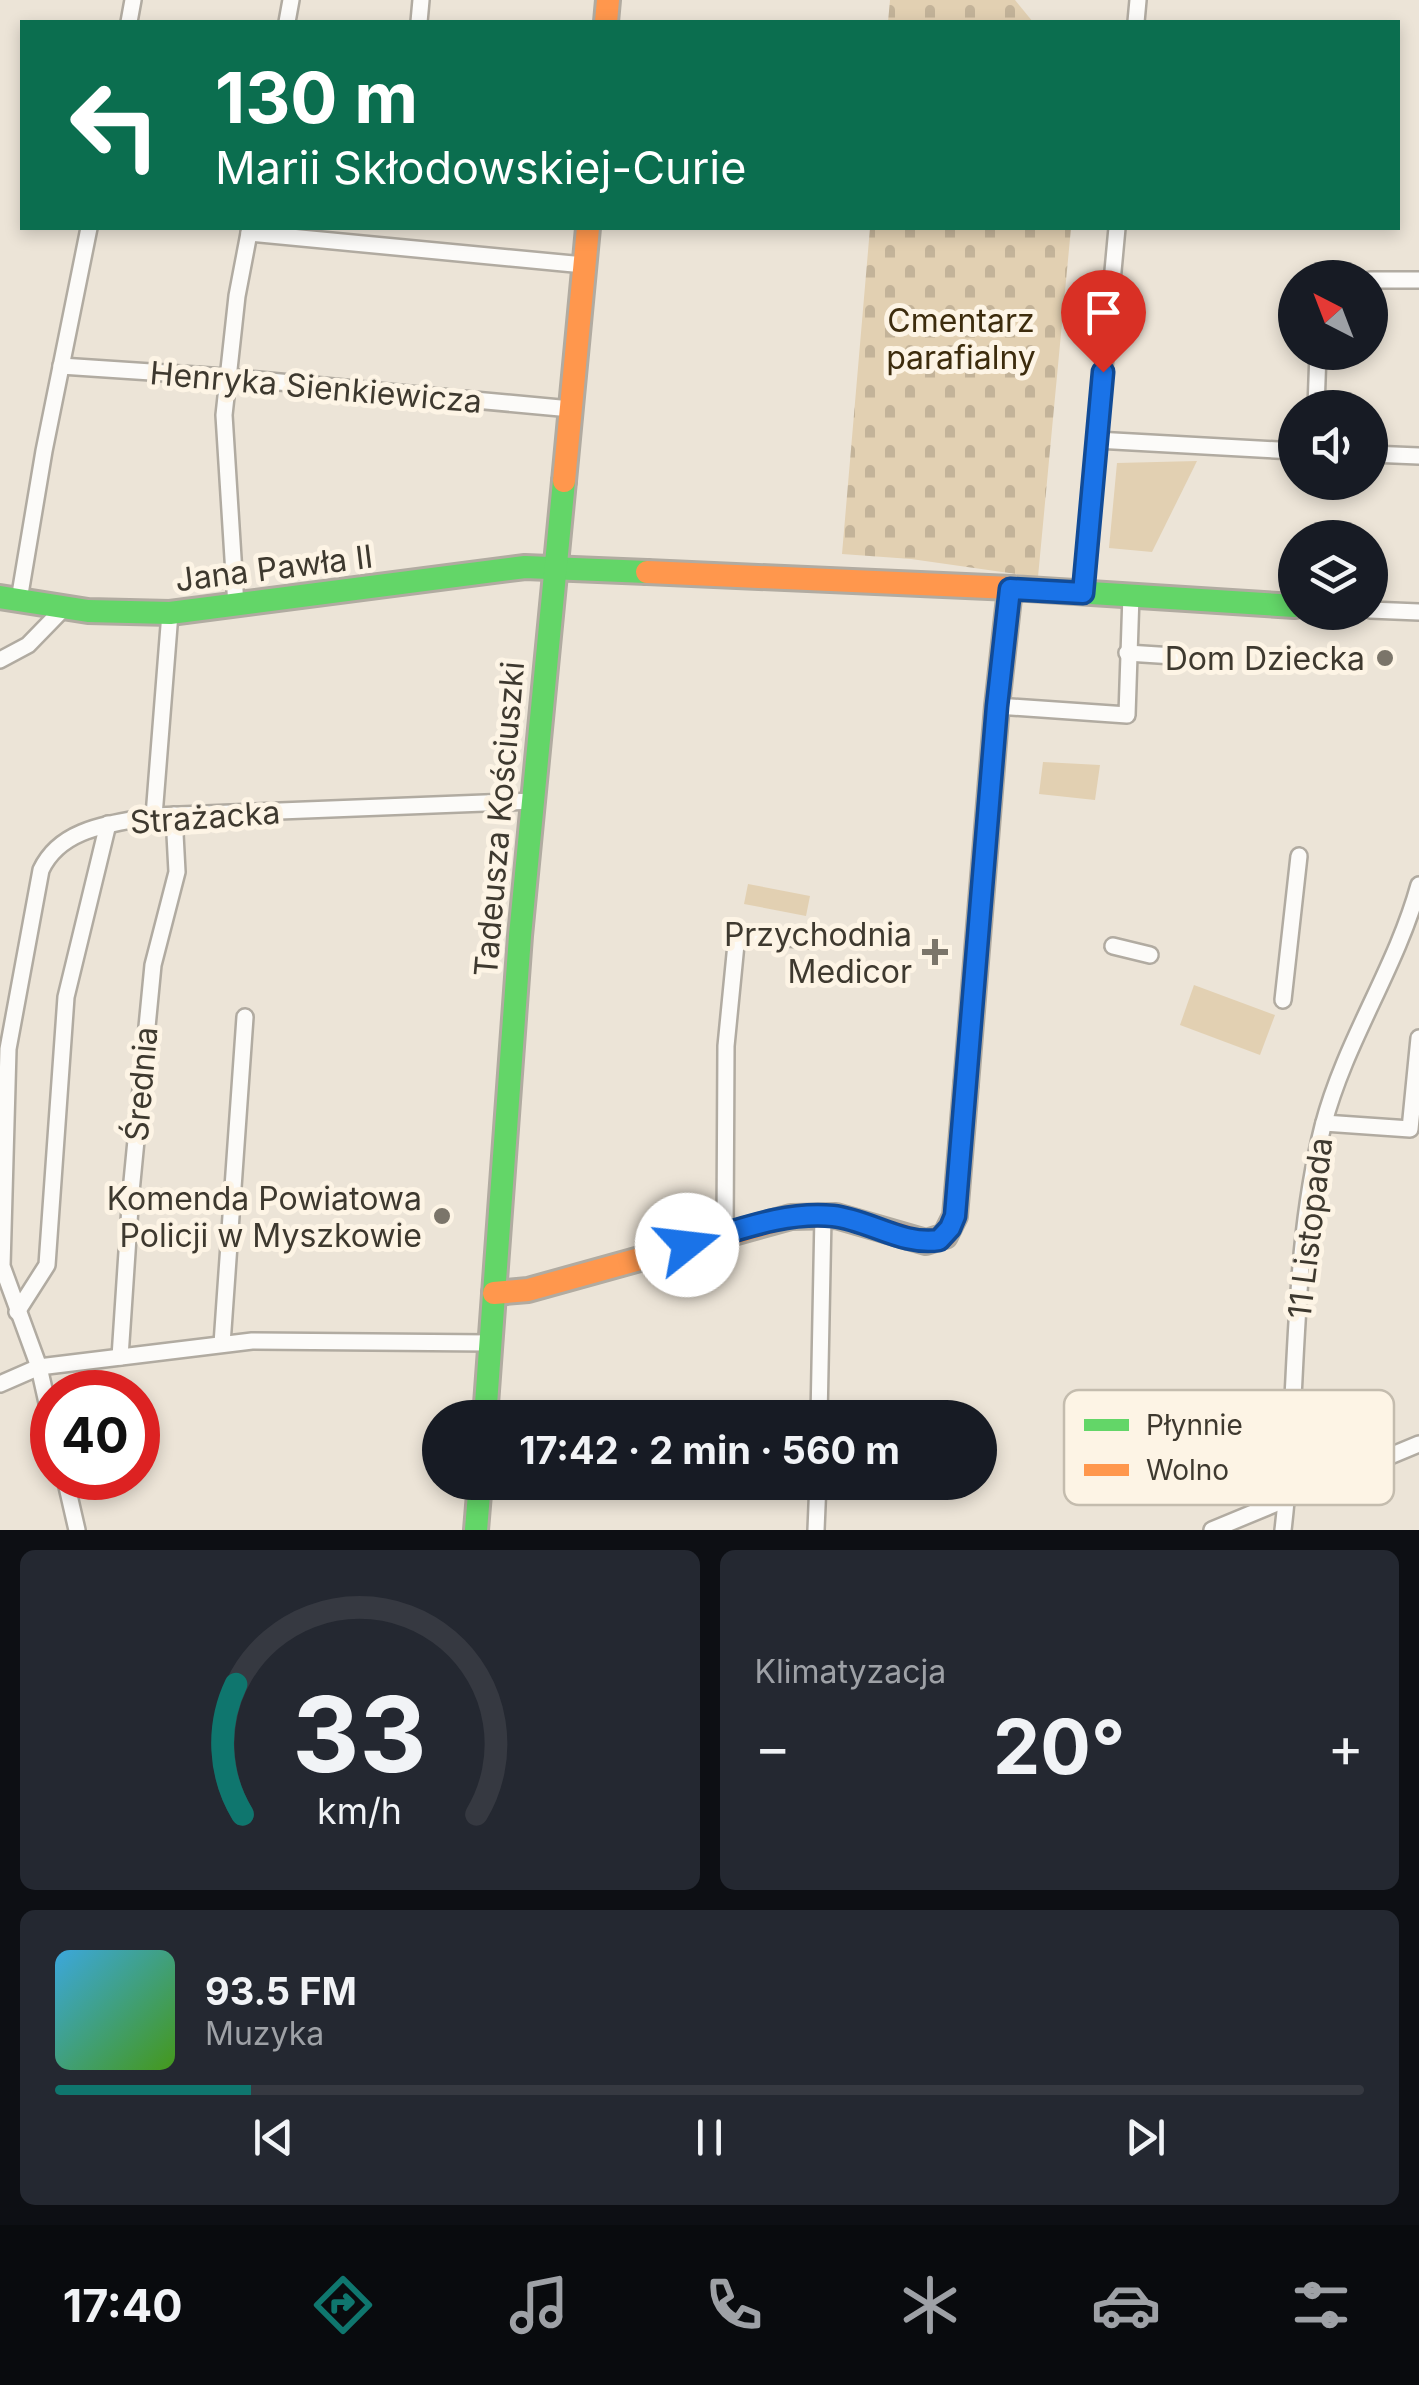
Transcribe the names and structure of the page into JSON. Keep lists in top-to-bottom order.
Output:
{
  "streets": {
    "street": [
      "Henryka Sienkiewicza",
      "Jana Pawła II",
      "Strażacka",
      "Tadeusza Kościuszki",
      "Średnia",
      "11 Listopada"
    ]
  },
  "crossings": [
    ["Henryka Sienkiewicza", "Tadeusza Kościuszki"],
    ["Jana Pawła II", "Tadeusza Kościuszki"],
    ["Strażacka", "Tadeusza Kościuszki"],
    ["Strażacka", "Średnia"]
  ],
  "parks": ["Cmentarz parafialny"],
  "places": {
    "other": ["Dom Dziecka", "Komenda Powiatowa Policji w Myszkowie"],
    "health": ["Przychodnia Medicor"]
  },
  "legend": ["Płynnie", "Wolno"],
  "north": "top left",
  "page": {
    "turn": ["130 m", "Marii Skłodowskiej-Curie"],
    "limit": "40",
    "trip": "17:42 · 2 min · 560 m",
    "tile": "Klimatyzacja",
    "heat": ["−", "20°", "+"],
    "song": ["93.5 FM", "Muzyka"],
    "tabs": "17:40",
    "gauge": ["33", "km/h"]
  }
}
